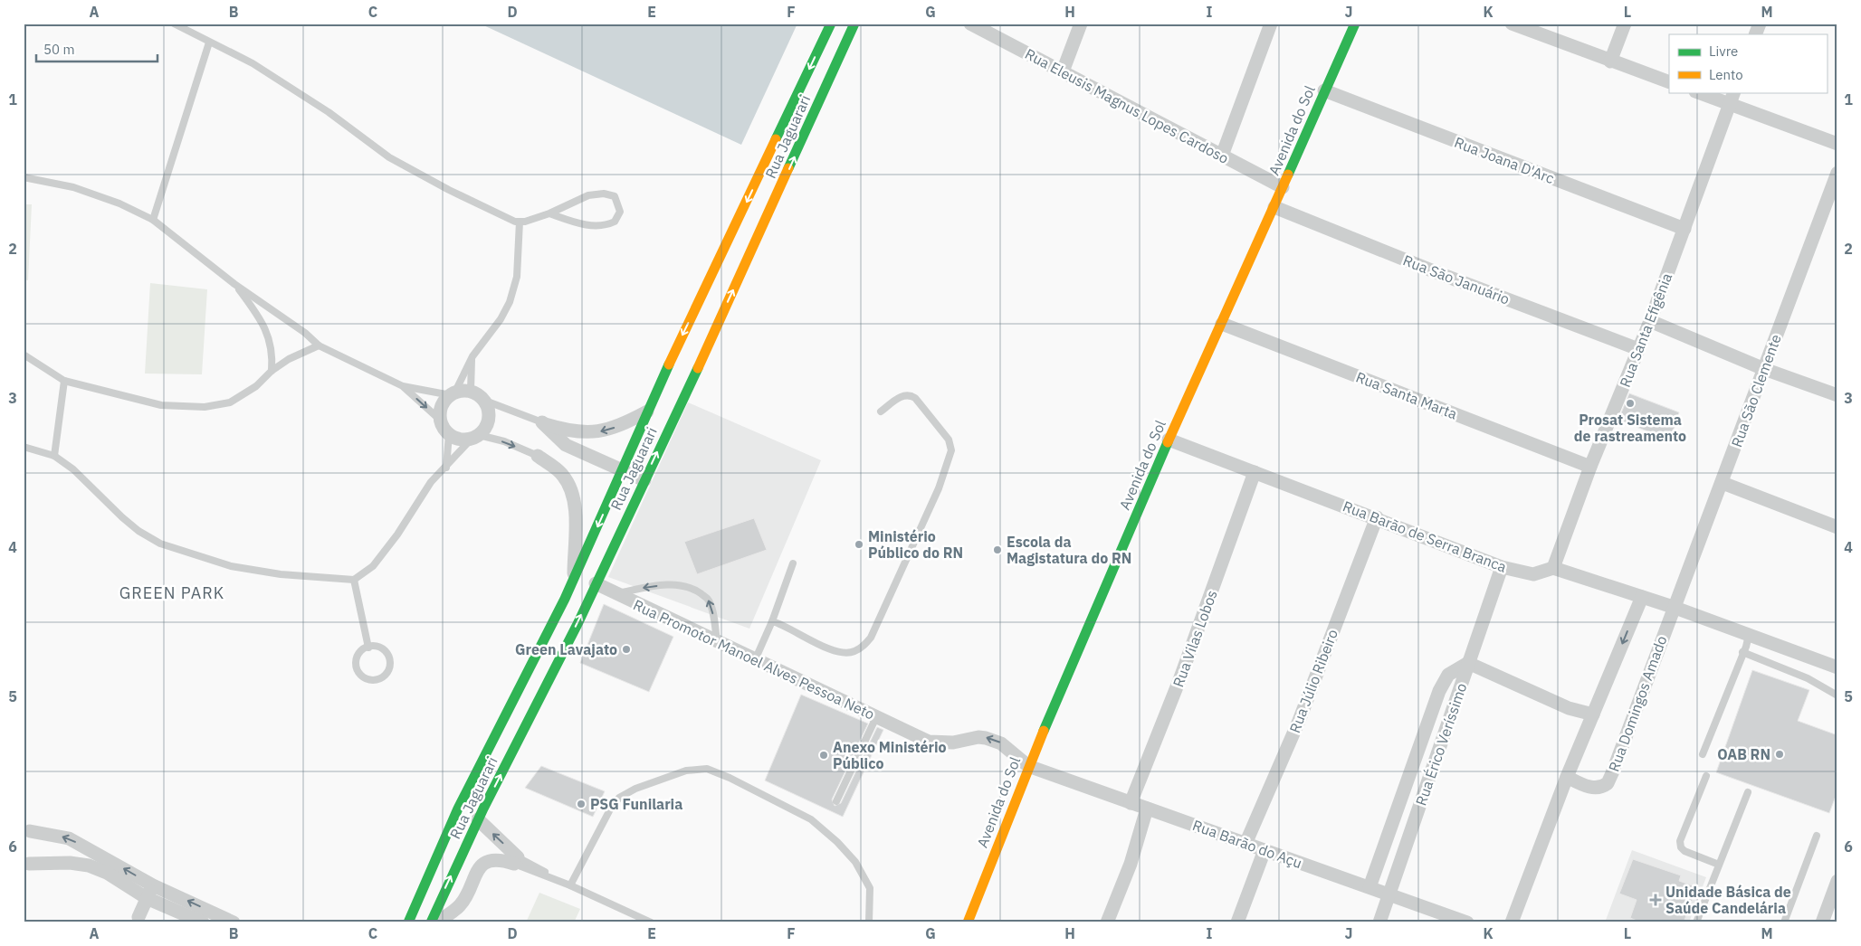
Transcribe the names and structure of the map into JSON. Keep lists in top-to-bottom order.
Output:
{
  "streets": {
    "main road": ["Avenida do Sol", "Rua Jaguarari"],
    "street": [
      "Rua Eleusis Magnus Lopes Cardoso",
      "Rua Joana D'Arc",
      "Rua São Januário",
      "Rua Santa Efigênia",
      "Rua São Clemente",
      "Rua Santa Marta",
      "Rua Barão de Serra Branca",
      "Rua Vilas Lobos",
      "Rua Promotor Manoel Alves Pessoa Neto",
      "Rua Júlio Ribeiro",
      "Rua Domingos Amado",
      "Rua Érico Veríssimo",
      "Rua Barão do Açu"
    ]
  },
  "crossings": [
    ["Rua Eleusis Magnus Lopes Cardoso", "Avenida do Sol"],
    ["Avenida do Sol", "Rua Joana D'Arc"],
    ["Avenida do Sol", "Rua São Januário"],
    ["Avenida do Sol", "Rua Santa Marta"],
    ["Avenida do Sol", "Rua Barão de Serra Branca"],
    ["Avenida do Sol", "Rua Promotor Manoel Alves Pessoa Neto"],
    ["Avenida do Sol", "Rua Barão do Açu"],
    ["Rua Jaguarari", "Rua Promotor Manoel Alves Pessoa Neto"],
    ["Rua Joana D'Arc", "Rua Santa Efigênia"],
    ["Rua São Januário", "Rua Santa Efigênia"],
    ["Rua Santa Efigênia", "Rua Santa Marta"],
    ["Rua Santa Efigênia", "Rua Barão de Serra Branca"],
    ["Rua São Clemente", "Rua Domingos Amado"],
    ["Rua Barão de Serra Branca", "Rua Vilas Lobos"],
    ["Rua Barão de Serra Branca", "Rua Júlio Ribeiro"],
    ["Rua Barão de Serra Branca", "Rua Érico Veríssimo"],
    ["Rua Vilas Lobos", "Rua Barão do Açu"],
    ["Rua Promotor Manoel Alves Pessoa Neto", "Rua Barão do Açu"],
    ["Rua Júlio Ribeiro", "Rua Barão do Açu"],
    ["Rua Érico Veríssimo", "Rua Barão do Açu"]
  ],
  "districts": ["GREEN PARK"],
  "places": {
    "other": [
      "Prosat Sistema de rastreamento",
      "Ministério Público do RN",
      "Escola da Magistatura do RN",
      "Green Lavajato",
      "OAB RN",
      "Anexo Ministério Público",
      "PSG Funilaria"
    ],
    "health": ["Unidade Básica de Saúde Candelária"]
  },
  "legend": ["Livre", "Lento"],
  "scale_bar": "50 m",
  "grid": {
    "columns": [
      "A",
      "B",
      "C",
      "D",
      "E",
      "F",
      "G",
      "H",
      "I",
      "J",
      "K",
      "L",
      "M"
    ],
    "rows": [
      "1",
      "2",
      "3",
      "4",
      "5",
      "6"
    ]
  }
}
